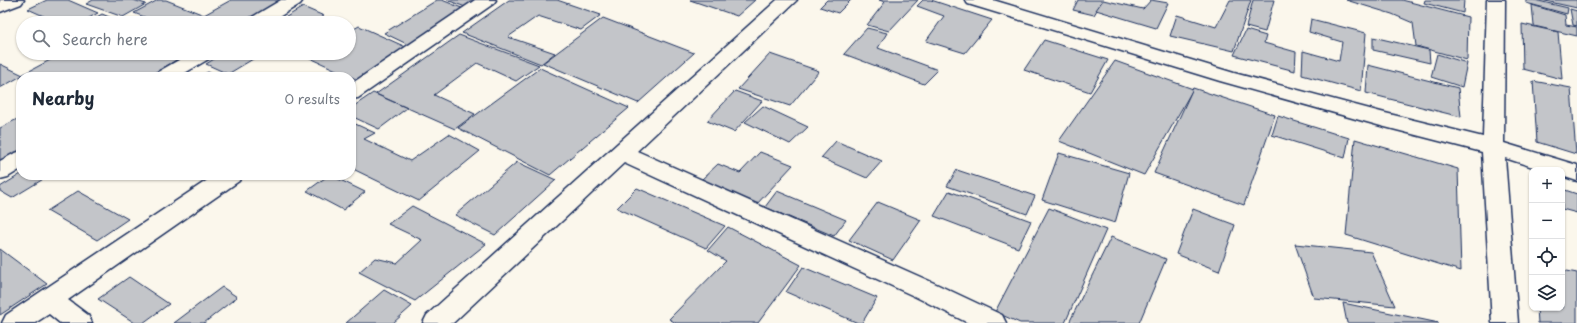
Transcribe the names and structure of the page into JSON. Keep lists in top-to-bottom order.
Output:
{
  "page": {
    "search": "Search here",
    "heading": ["Nearby", "0 results"],
    "map_buttons": ["+", "−"]
  }
}
